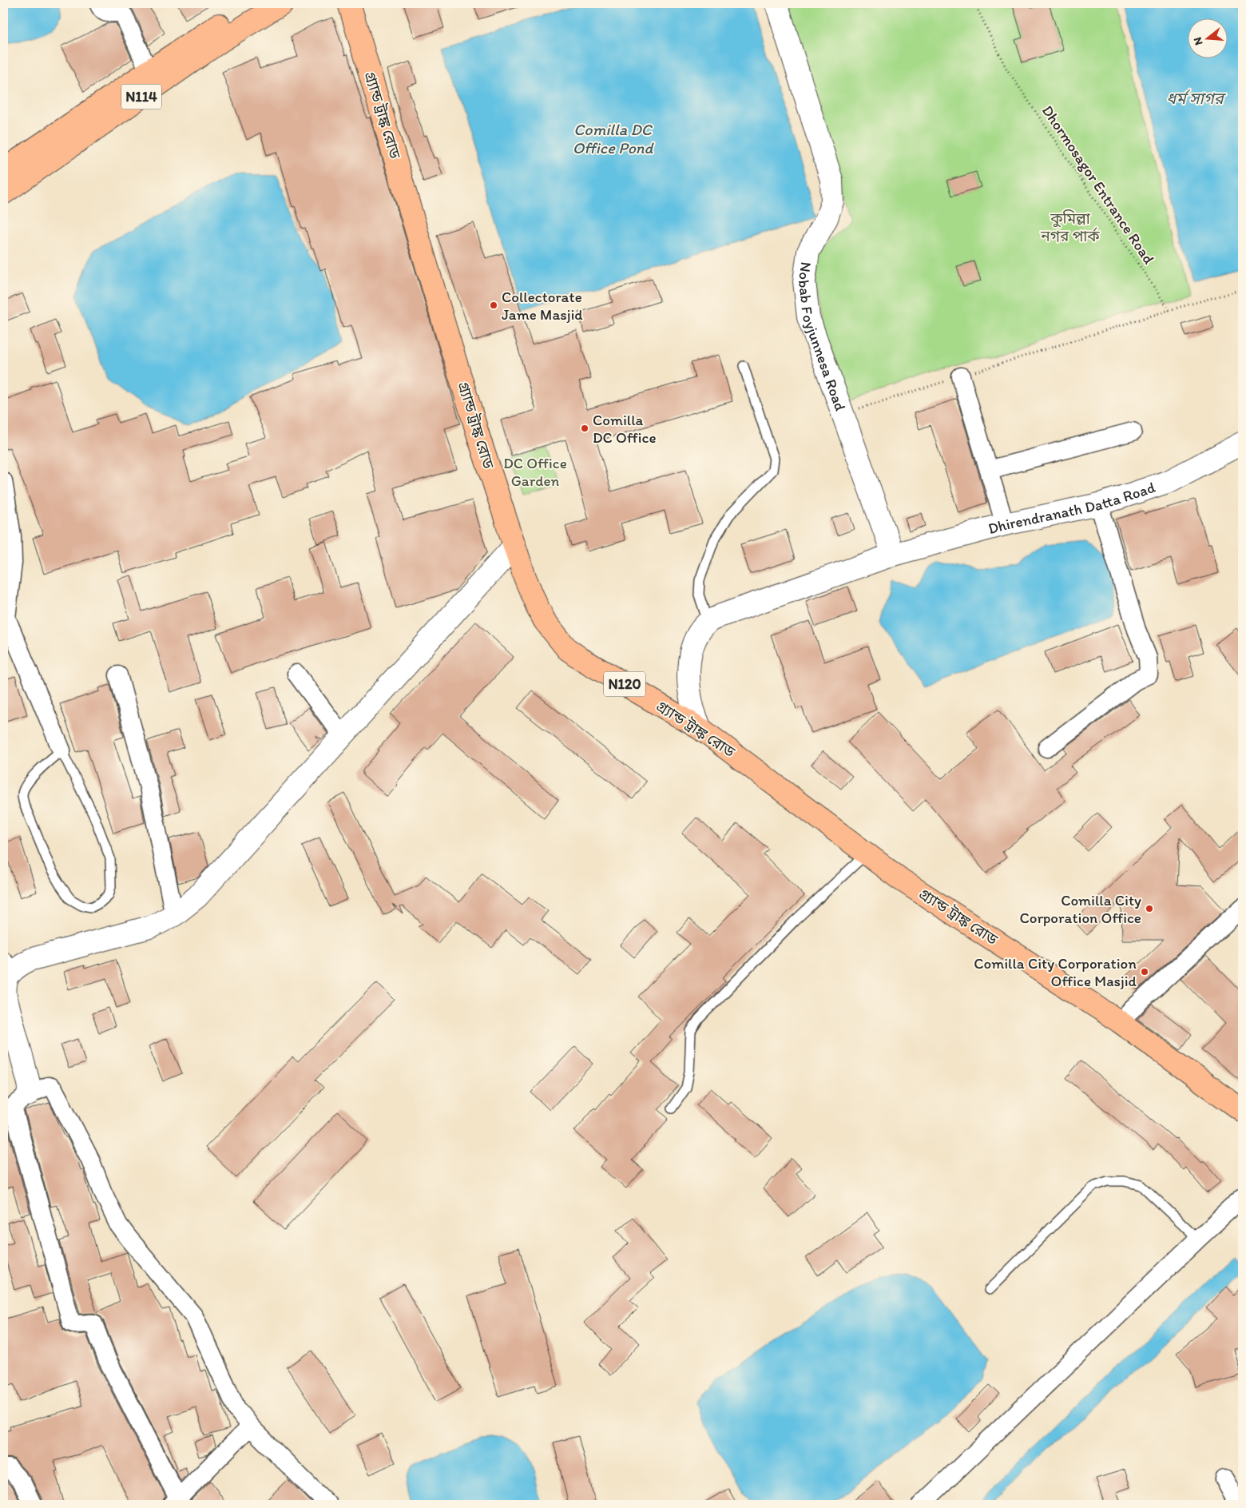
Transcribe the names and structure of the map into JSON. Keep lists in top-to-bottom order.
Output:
{
  "streets": {
    "highway": ["N114", "গ্র্যান্ড ট্রাঙ্ক রোড", "N120"],
    "street": ["Nobab Foyjunnesa Road", "Dhirendranath Datta Road"],
    "path": ["Dhormosagor Entrance Road"]
  },
  "crossings": [
    ["Nobab Foyjunnesa Road", "Dhirendranath Datta Road"]
  ],
  "water": ["ধর্ম সাগর", "Comilla DC Office Pond"],
  "parks": ["কুমিল্লা নগর পার্ক", "DC Office Garden"],
  "places": [
    "Collectorate Jame Masjid",
    "Comilla DC Office",
    "Comilla City Corporation Office",
    "Comilla City Corporation Office Masjid"
  ],
  "north": "left"
}
